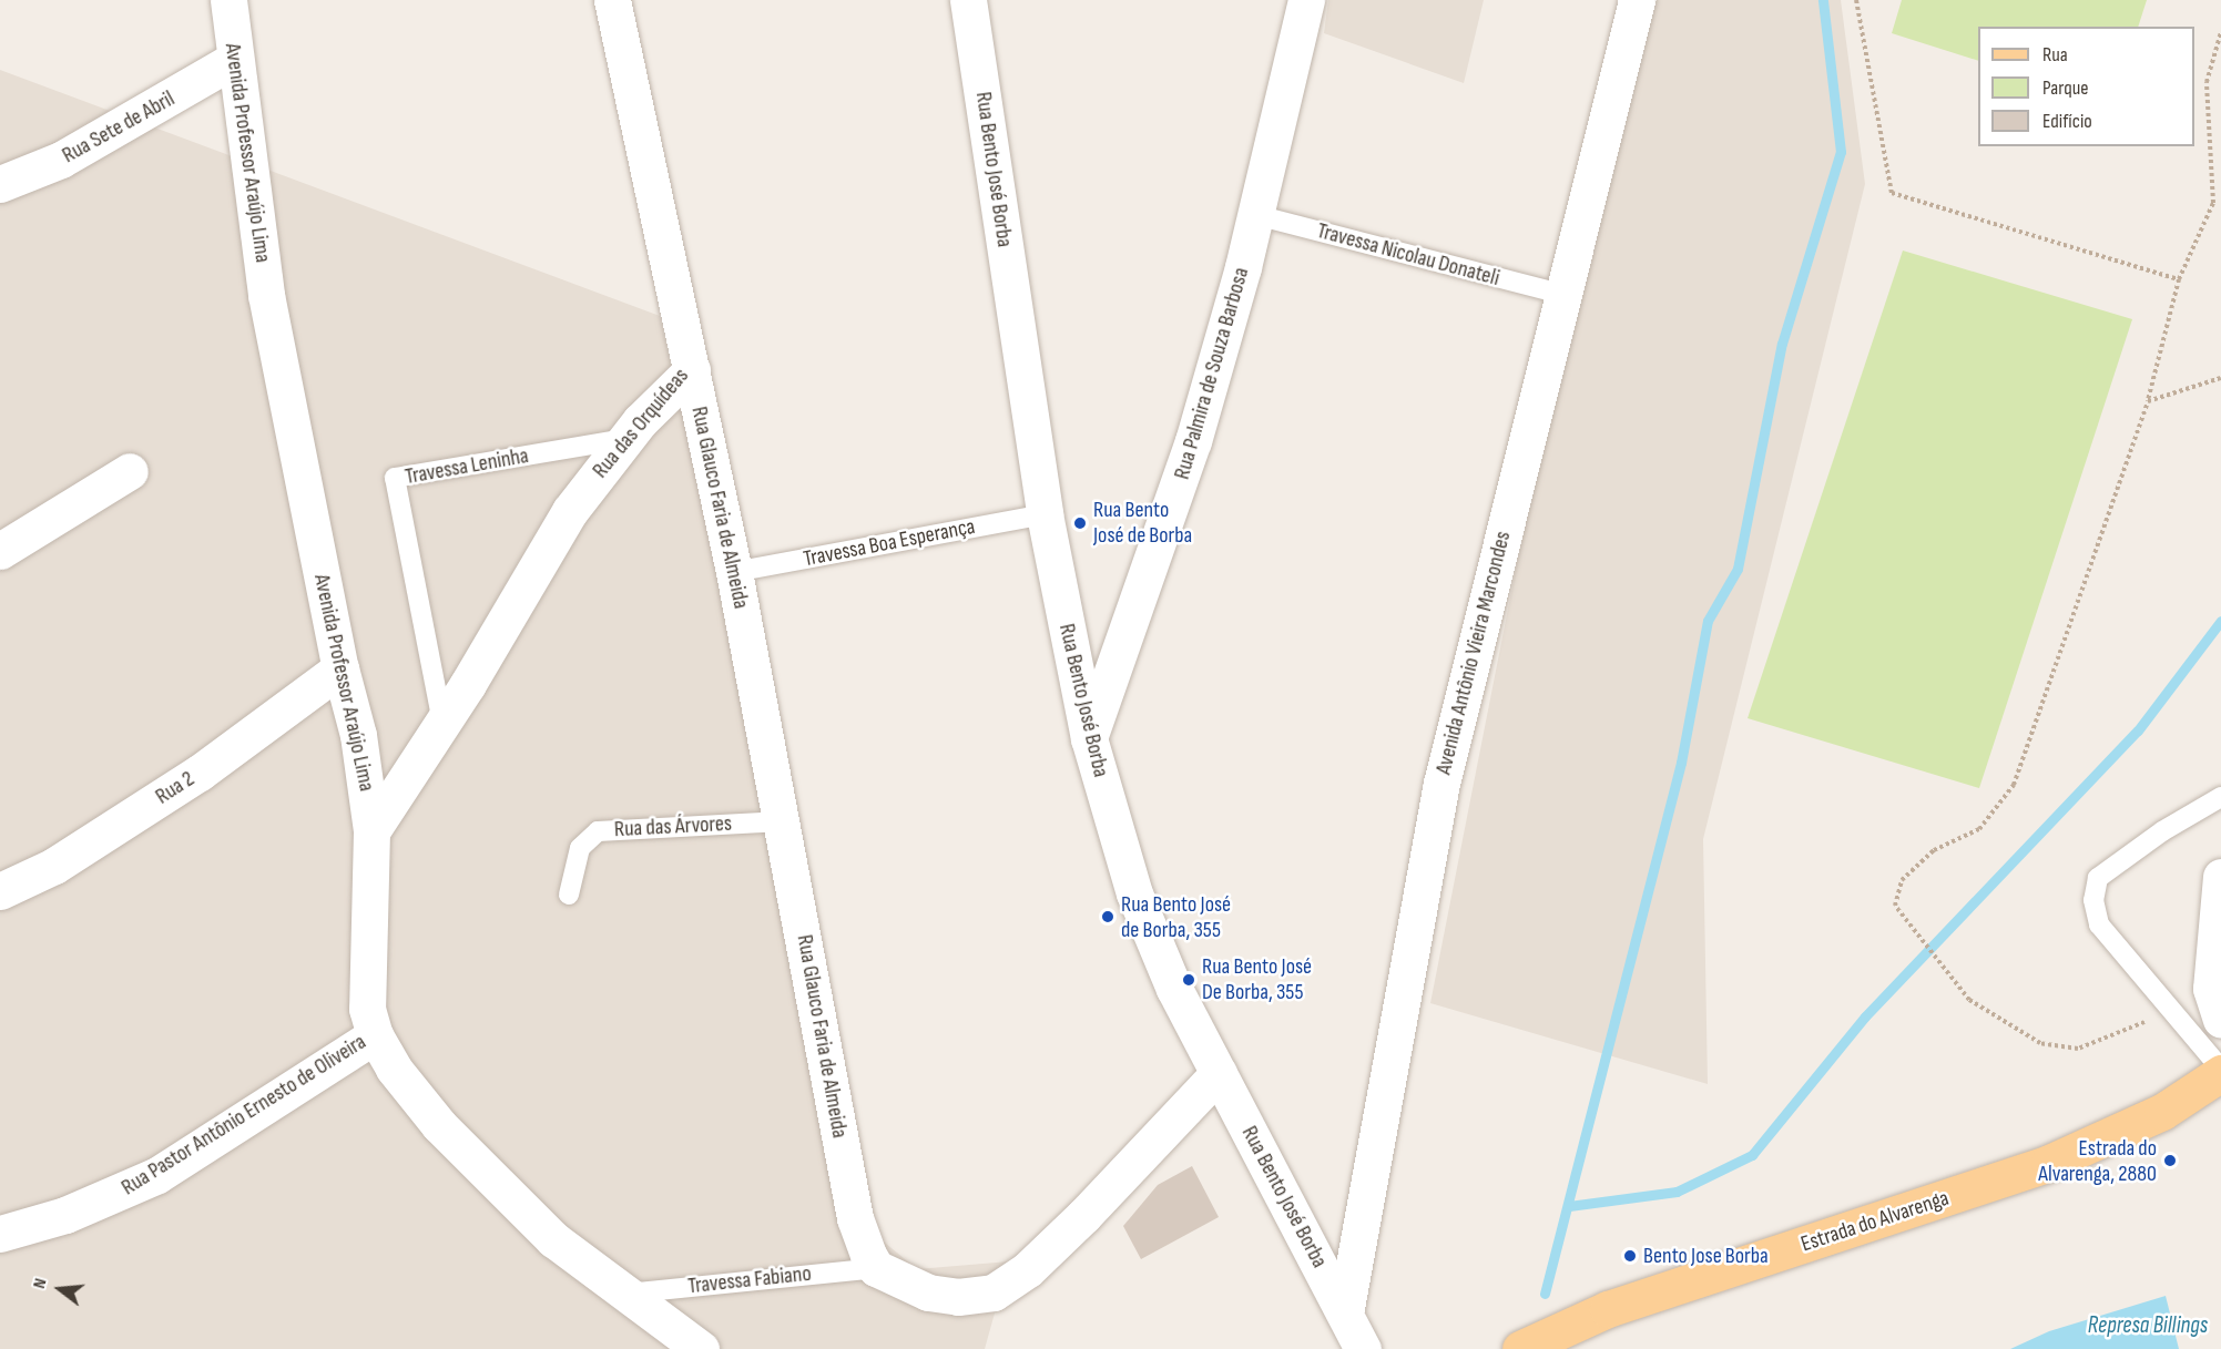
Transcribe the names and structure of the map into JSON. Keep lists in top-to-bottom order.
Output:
{
  "streets": {
    "main road": ["Estrada do Alvarenga"],
    "street": [
      "Rua Sete de Abril",
      "Avenida Professor Araújo Lima",
      "Rua Bento José Borba",
      "Rua Palmira de Souza Barbosa",
      "Rua das Orquídeas",
      "Rua Glauco Faria de Almeida",
      "Avenida Antônio Vieira Marcondes",
      "Rua 2",
      "Rua Pastor Antônio Ernesto de Oliveira"
    ],
    "lane": [
      "Travessa Nicolau Donateli",
      "Travessa Leninha",
      "Travessa Boa Esperança",
      "Rua das Árvores",
      "Travessa Fabiano"
    ]
  },
  "crossings": [
    ["Rua Sete de Abril", "Avenida Professor Araújo Lima"],
    ["Avenida Professor Araújo Lima", "Rua das Orquídeas"],
    ["Avenida Professor Araújo Lima", "Rua 2"],
    ["Avenida Professor Araújo Lima", "Rua Pastor Antônio Ernesto de Oliveira"],
    ["Avenida Professor Araújo Lima", "Travessa Fabiano"],
    ["Rua Bento José Borba", "Rua Palmira de Souza Barbosa"],
    ["Rua Bento José Borba", "Travessa Boa Esperança"],
    ["Rua Bento José Borba", "Avenida Antônio Vieira Marcondes"],
    ["Travessa Nicolau Donateli", "Rua Palmira de Souza Barbosa"],
    ["Travessa Nicolau Donateli", "Avenida Antônio Vieira Marcondes"],
    ["Rua das Orquídeas", "Travessa Leninha"],
    ["Rua das Orquídeas", "Rua Glauco Faria de Almeida"],
    ["Rua Glauco Faria de Almeida", "Travessa Boa Esperança"],
    ["Rua Glauco Faria de Almeida", "Rua das Árvores"],
    ["Rua Glauco Faria de Almeida", "Travessa Fabiano"]
  ],
  "water": ["Represa Billings"],
  "places": [
    "Rua Bento José de Borba",
    "Rua Bento José de Borba, 355",
    "Rua Bento José De Borba, 355",
    "Estrada do Alvarenga, 2880",
    "Bento Jose Borba"
  ],
  "legend": ["Rua", "Parque", "Edifício"],
  "north": "left"
}
